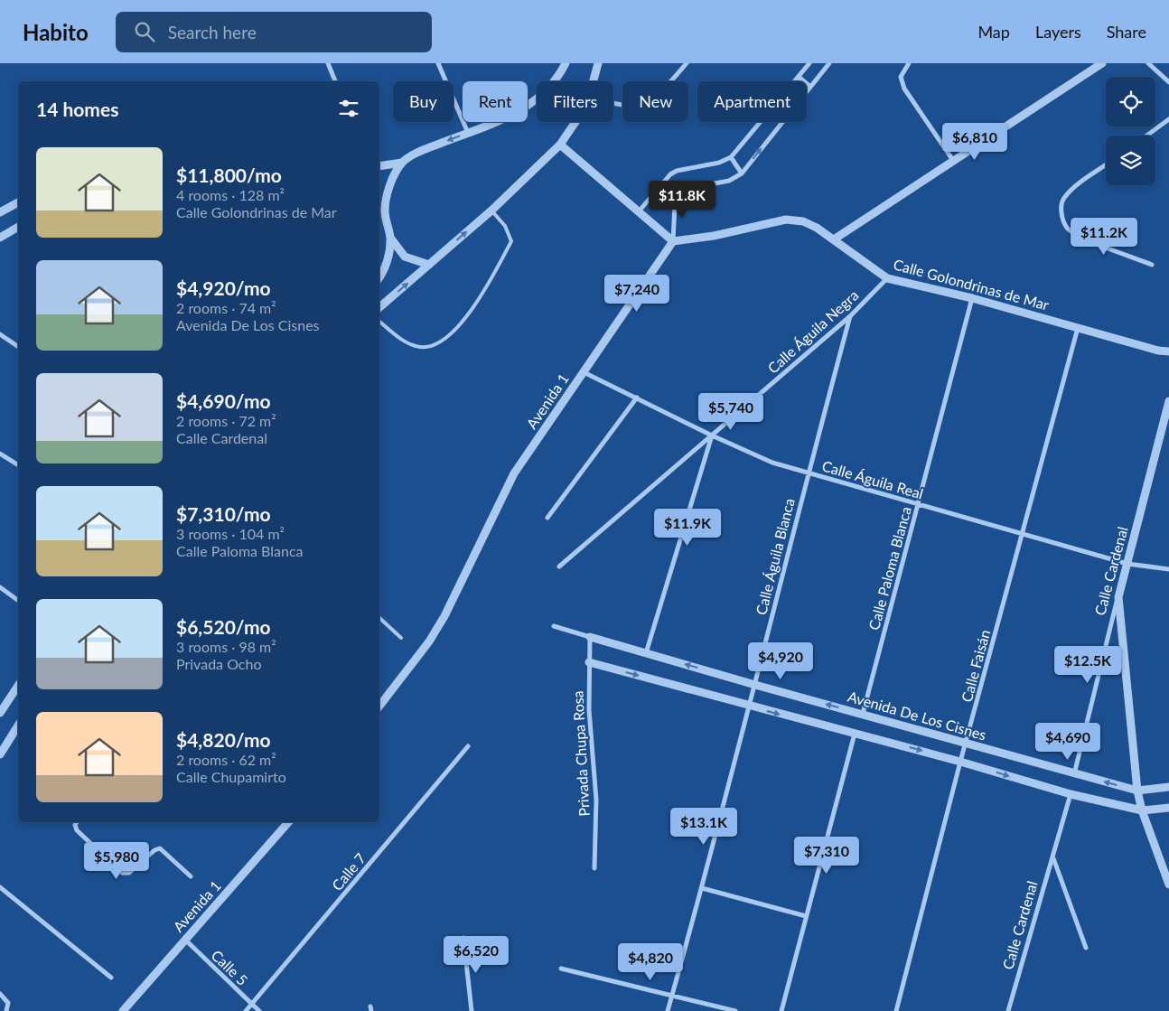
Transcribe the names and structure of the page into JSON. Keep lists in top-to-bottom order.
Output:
{
  "streets": {
    "street": [
      "Calle Golondrinas de Mar",
      "Calle Águila Negra",
      "Avenida 1",
      "Calle Águila Real",
      "Calle Águila Blanca",
      "Calle Paloma Blanca",
      "Calle Cardenal",
      "Calle Faisán",
      "Avenida De Los Cisnes",
      "Privada Chupa Rosa",
      "Calle 7",
      "Calle 5"
    ]
  },
  "crossings": [
    ["Calle Golondrinas de Mar", "Calle Águila Negra"],
    ["Calle Golondrinas de Mar", "Avenida 1"],
    ["Calle Golondrinas de Mar", "Calle Paloma Blanca"],
    ["Calle Golondrinas de Mar", "Calle Faisán"],
    ["Calle Águila Negra", "Calle Águila Real"],
    ["Calle Águila Negra", "Calle Águila Blanca"],
    ["Avenida 1", "Calle Águila Real"],
    ["Avenida 1", "Calle 5"],
    ["Calle Águila Real", "Calle Águila Blanca"],
    ["Calle Águila Real", "Calle Paloma Blanca"],
    ["Calle Águila Real", "Calle Cardenal"],
    ["Calle Águila Real", "Calle Faisán"],
    ["Calle Águila Blanca", "Avenida De Los Cisnes"],
    ["Calle Paloma Blanca", "Avenida De Los Cisnes"],
    ["Calle Cardenal", "Avenida De Los Cisnes"],
    ["Calle Faisán", "Avenida De Los Cisnes"],
    ["Avenida De Los Cisnes", "Privada Chupa Rosa"],
    ["Calle 7", "Calle 5"]
  ],
  "page": {
    "header": "Habito",
    "search": "Search here",
    "nav": ["Map", "Layers", "Share"],
    "chip": [
      "Buy",
      "Rent",
      "Filters",
      "New",
      "Apartment"
    ],
    "heading": "14 homes",
    "price": [
      "$6,810",
      "$11.8K",
      "$11.2K",
      "$7,240",
      "$5,740",
      "$11.9K",
      "$4,920",
      "$12.5K",
      "$4,690",
      "$13.1K",
      "$7,310",
      "$5,980",
      "$6,520",
      "$4,820"
    ],
    "list": [
      {
        "name": "$11,800/mo",
        "note": "4 rooms · 128 m² · Calle Golondrinas de Mar"
      },
      {
        "name": "$4,920/mo",
        "note": "2 rooms · 74 m² · Avenida De Los Cisnes"
      },
      {
        "name": "$4,690/mo",
        "note": "2 rooms · 72 m² · Calle Cardenal"
      },
      {
        "name": "$7,310/mo",
        "note": "3 rooms · 104 m² · Calle Paloma Blanca"
      },
      {
        "name": "$6,520/mo",
        "note": "3 rooms · 98 m² · Privada Ocho"
      },
      {
        "name": "$4,820/mo",
        "note": "2 rooms · 62 m² · Calle Chupamirto"
      }
    ]
  }
}
